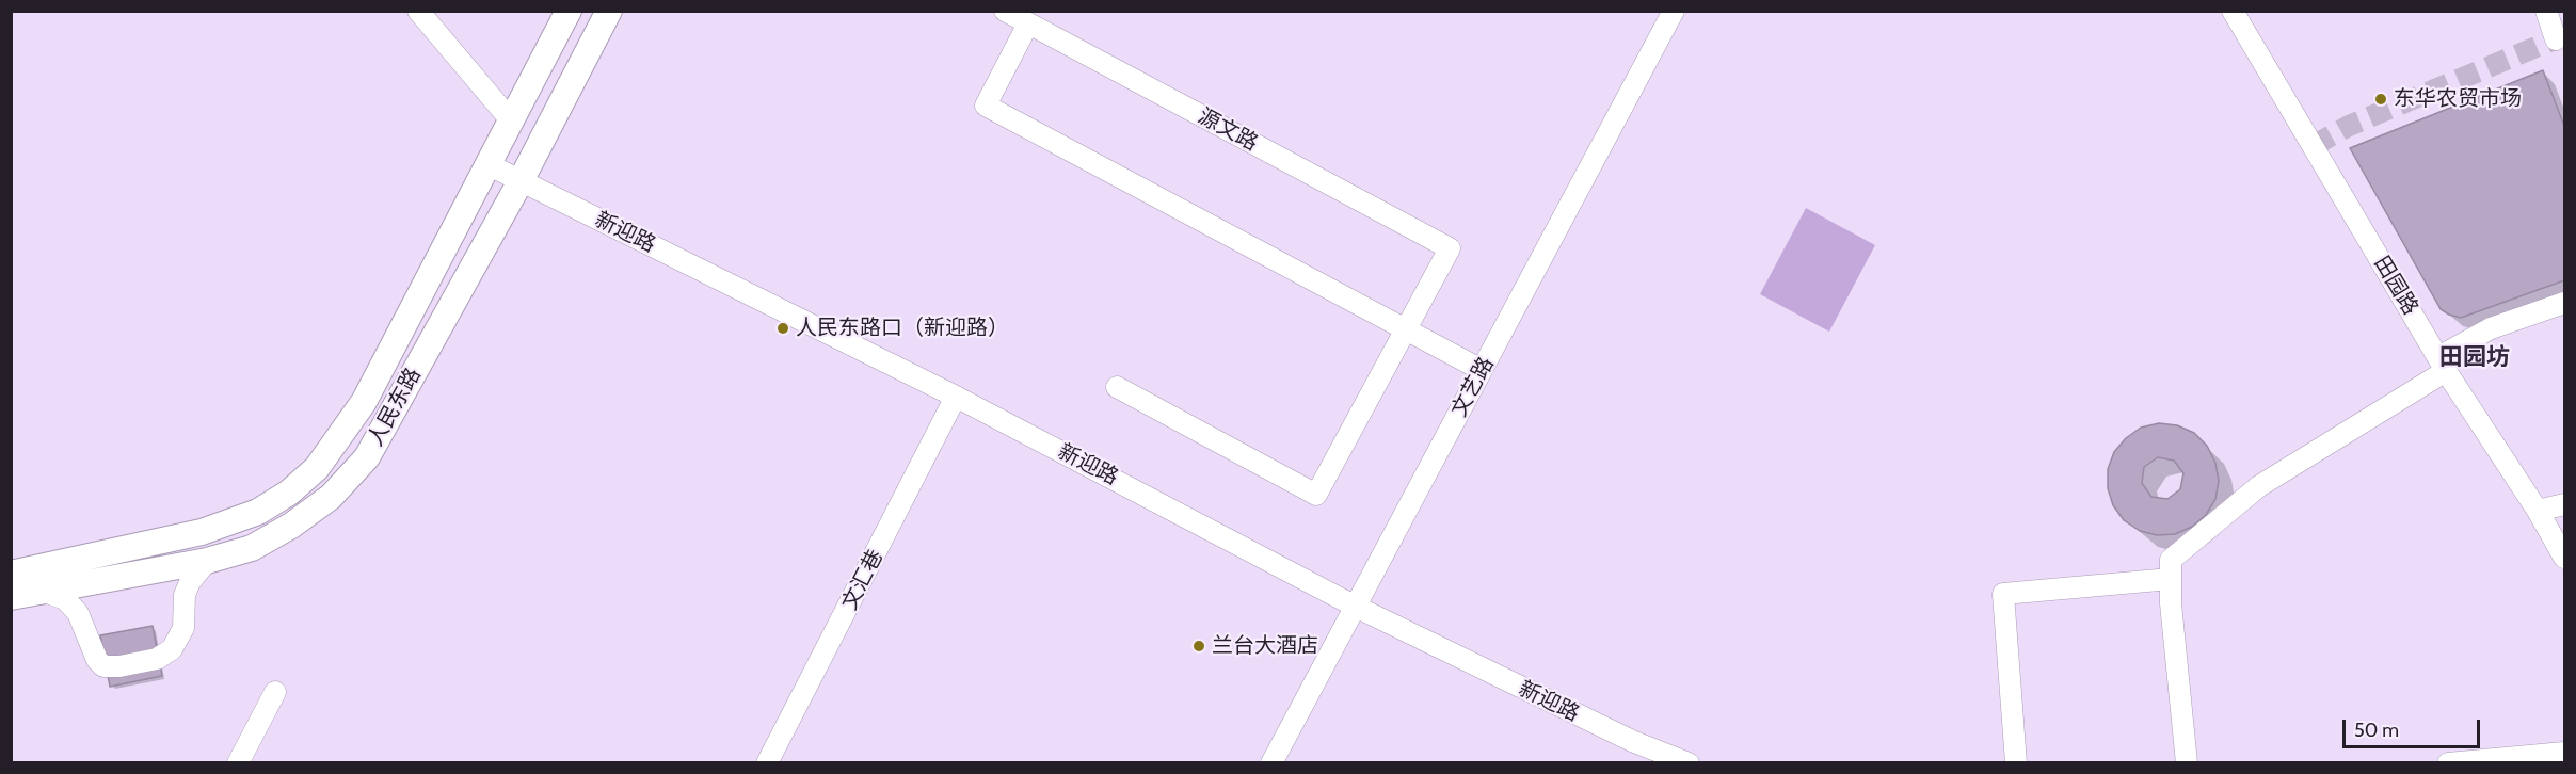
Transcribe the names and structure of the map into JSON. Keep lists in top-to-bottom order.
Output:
{
  "streets": {
    "main road": ["人民东路"],
    "street": [
      "源文路",
      "新迎路",
      "田园路",
      "文艺路",
      "文汇巷"
    ]
  },
  "crossings": [
    ["新迎路", "文艺路"],
    ["新迎路", "人民东路"],
    ["新迎路", "文汇巷"]
  ],
  "districts": ["田园坊"],
  "places": ["东华农贸市场", "人民东路口（新迎路）", "兰台大酒店"],
  "scale_bar": "50 m"
}
